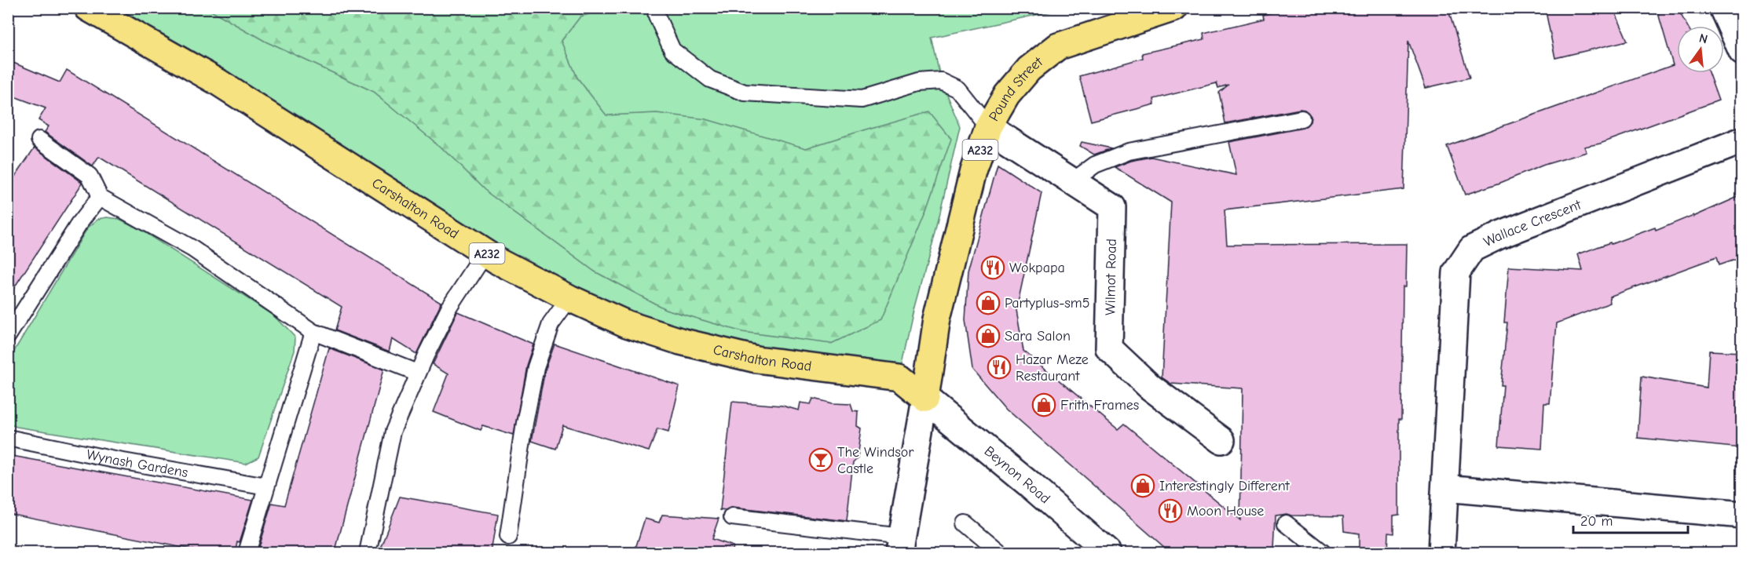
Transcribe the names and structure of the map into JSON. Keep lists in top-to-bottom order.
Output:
{
  "streets": {
    "highway": ["Pound Street", "A232", "Carshalton Road"],
    "street": ["Wallace Crescent", "Wilmot Road", "Beynon Road"],
    "lane": ["Wynash Gardens"]
  },
  "crossings": [
    ["Pound Street", "Carshalton Road"],
    ["Pound Street", "Wilmot Road"],
    ["Pound Street", "Beynon Road"],
    ["Carshalton Road", "Beynon Road"]
  ],
  "places": {
    "restaurant": ["Wokpapa", "Hazar Meze Restaurant", "Moon House"],
    "shop": [
      "Partyplus-sm5",
      "Sara Salon",
      "Frith Frames",
      "Interestingly Different"
    ],
    "bar": ["The Windsor Castle"]
  },
  "scale_bar": "20 m",
  "north": "top"
}
